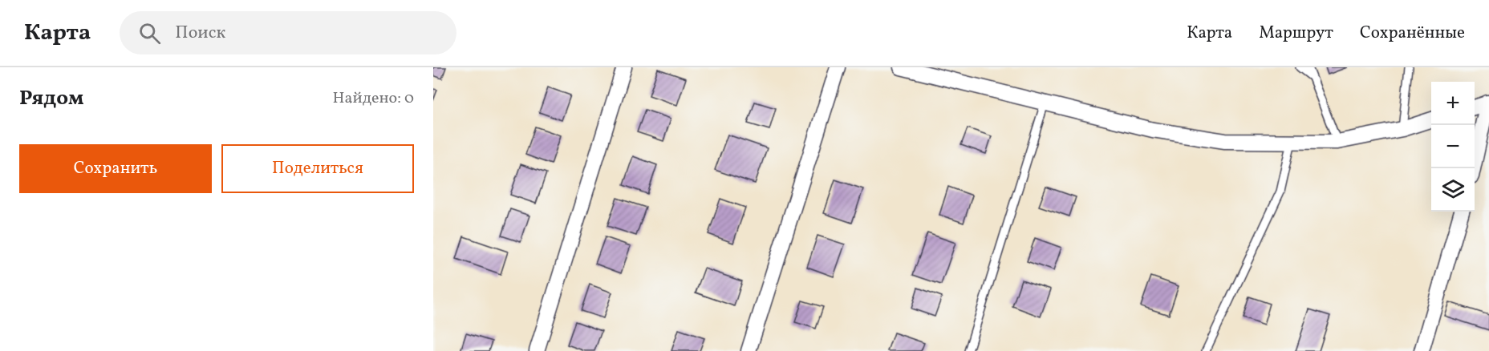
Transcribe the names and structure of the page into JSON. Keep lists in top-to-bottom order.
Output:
{
  "page": {
    "header": "Карта",
    "search": "Поиск",
    "nav": ["Карта", "Маршрут", "Сохранённые"],
    "heading": ["Рядом", "Найдено: 0"],
    "map_buttons": ["+", "−"],
    "buttons": ["Сохранить", "Поделиться"]
  }
}
